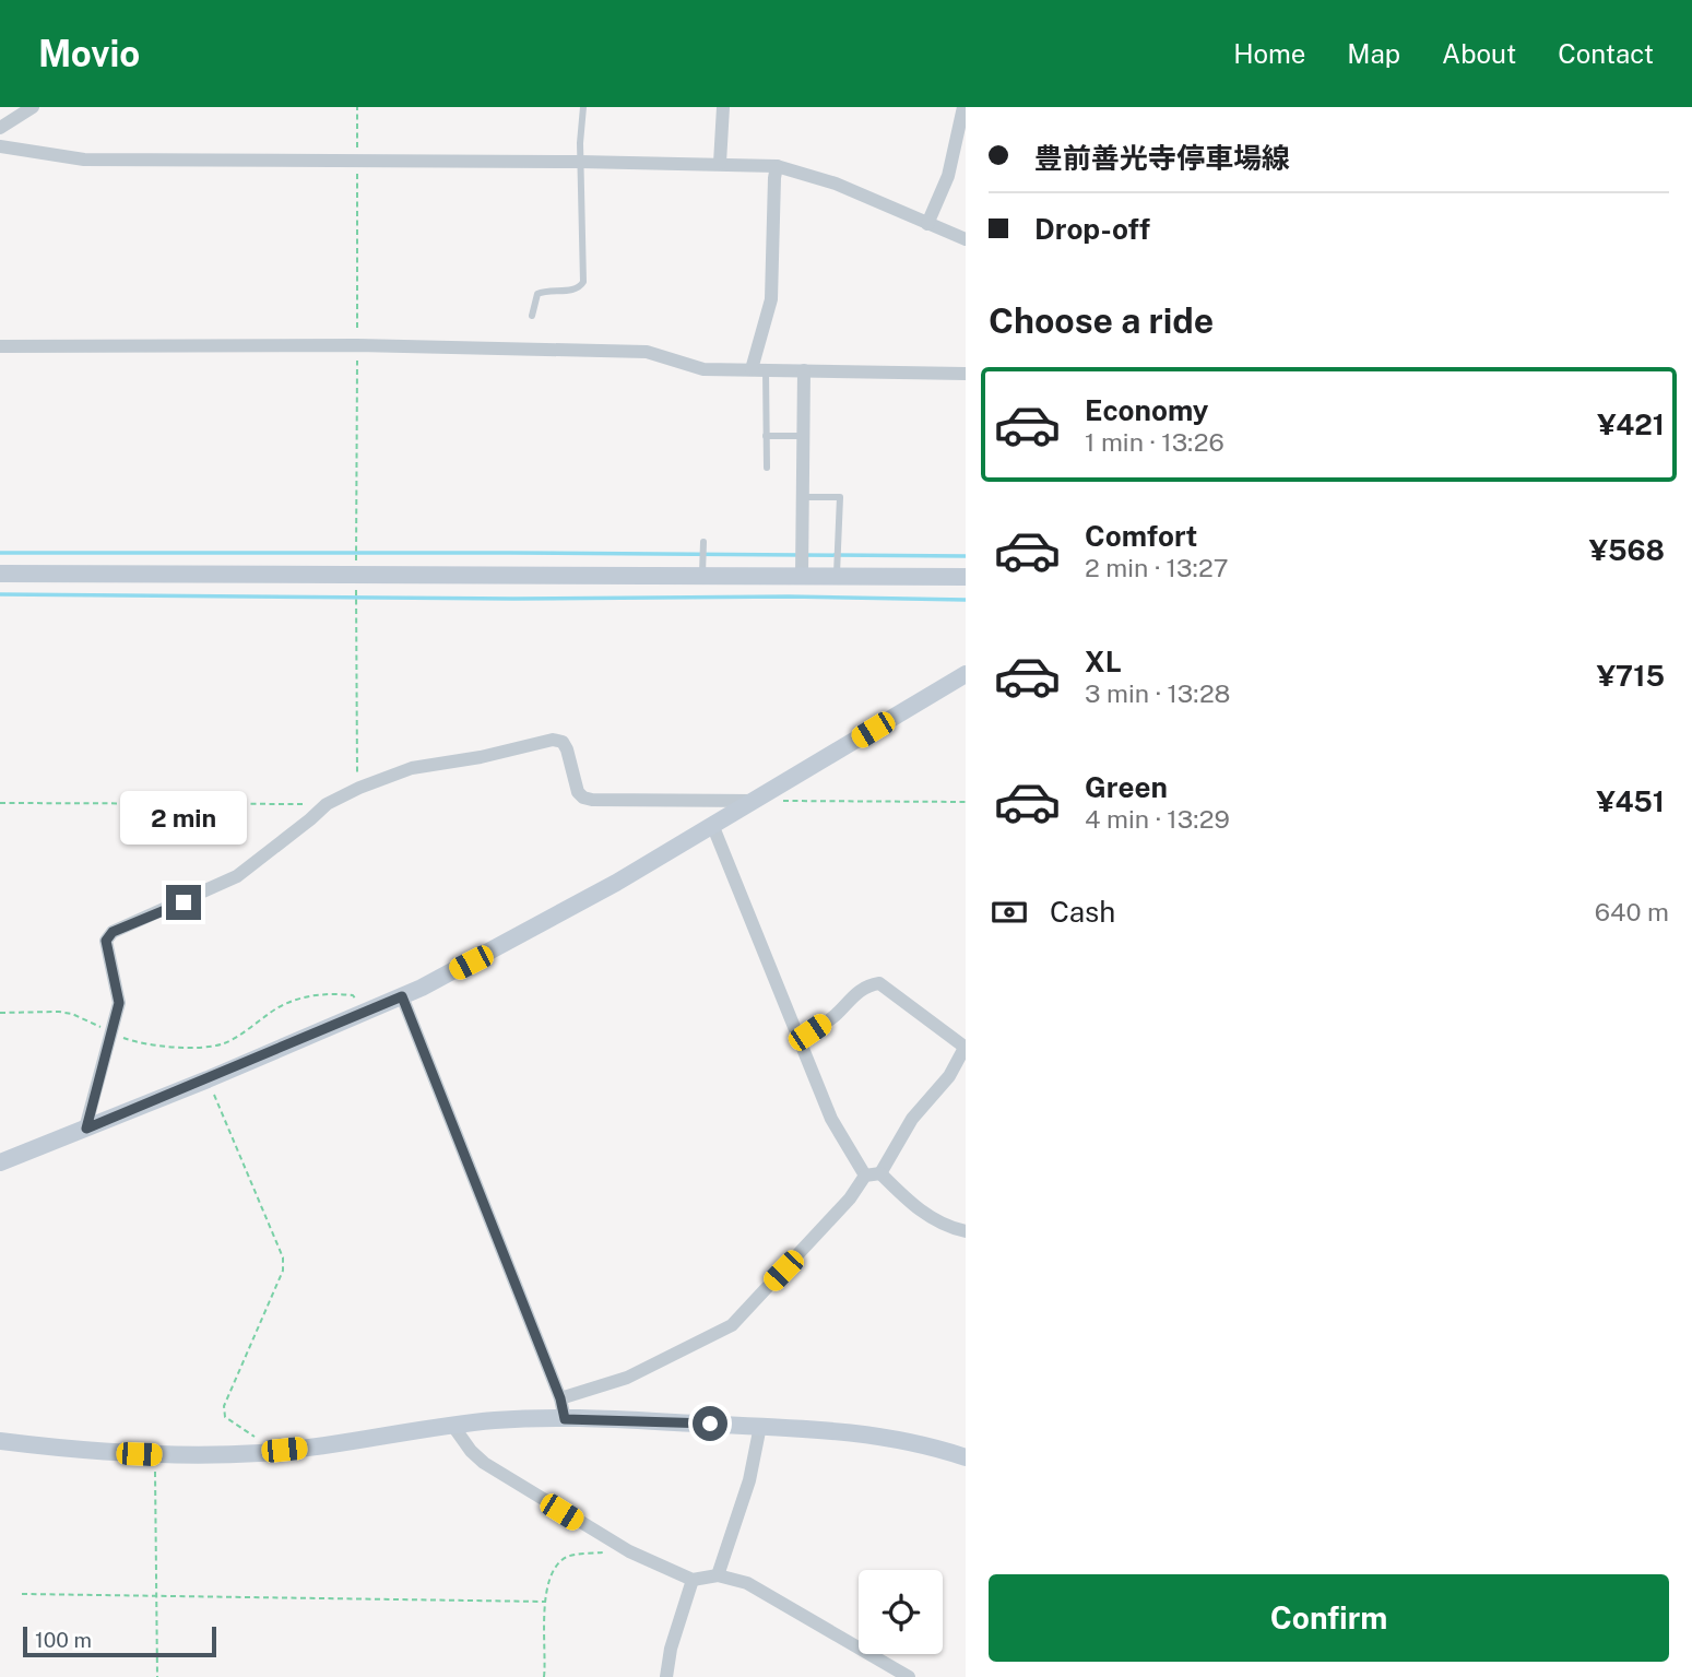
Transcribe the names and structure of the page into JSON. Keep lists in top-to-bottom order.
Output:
{
  "scale_bar": "100 m",
  "page": {
    "header": "Movio",
    "nav": [
      "Home",
      "Map",
      "About",
      "Contact"
    ],
    "banner": ["豊前善光寺停車場線", "Drop-off"],
    "heading": "Choose a ride",
    "list": [
      {
        "name": "Economy",
        "note": "1 min · 13:26",
        "value": "¥421"
      },
      {
        "name": "Comfort",
        "note": "2 min · 13:27",
        "value": "¥568"
      },
      {
        "name": "XL",
        "note": "3 min · 13:28",
        "value": "¥715"
      },
      {
        "name": "Green",
        "note": "4 min · 13:29",
        "value": "¥451"
      }
    ],
    "bubble": "2 min",
    "pay": ["Cash", "640 m"],
    "buttons": "Confirm",
    "scale": "100 m"
  }
}
